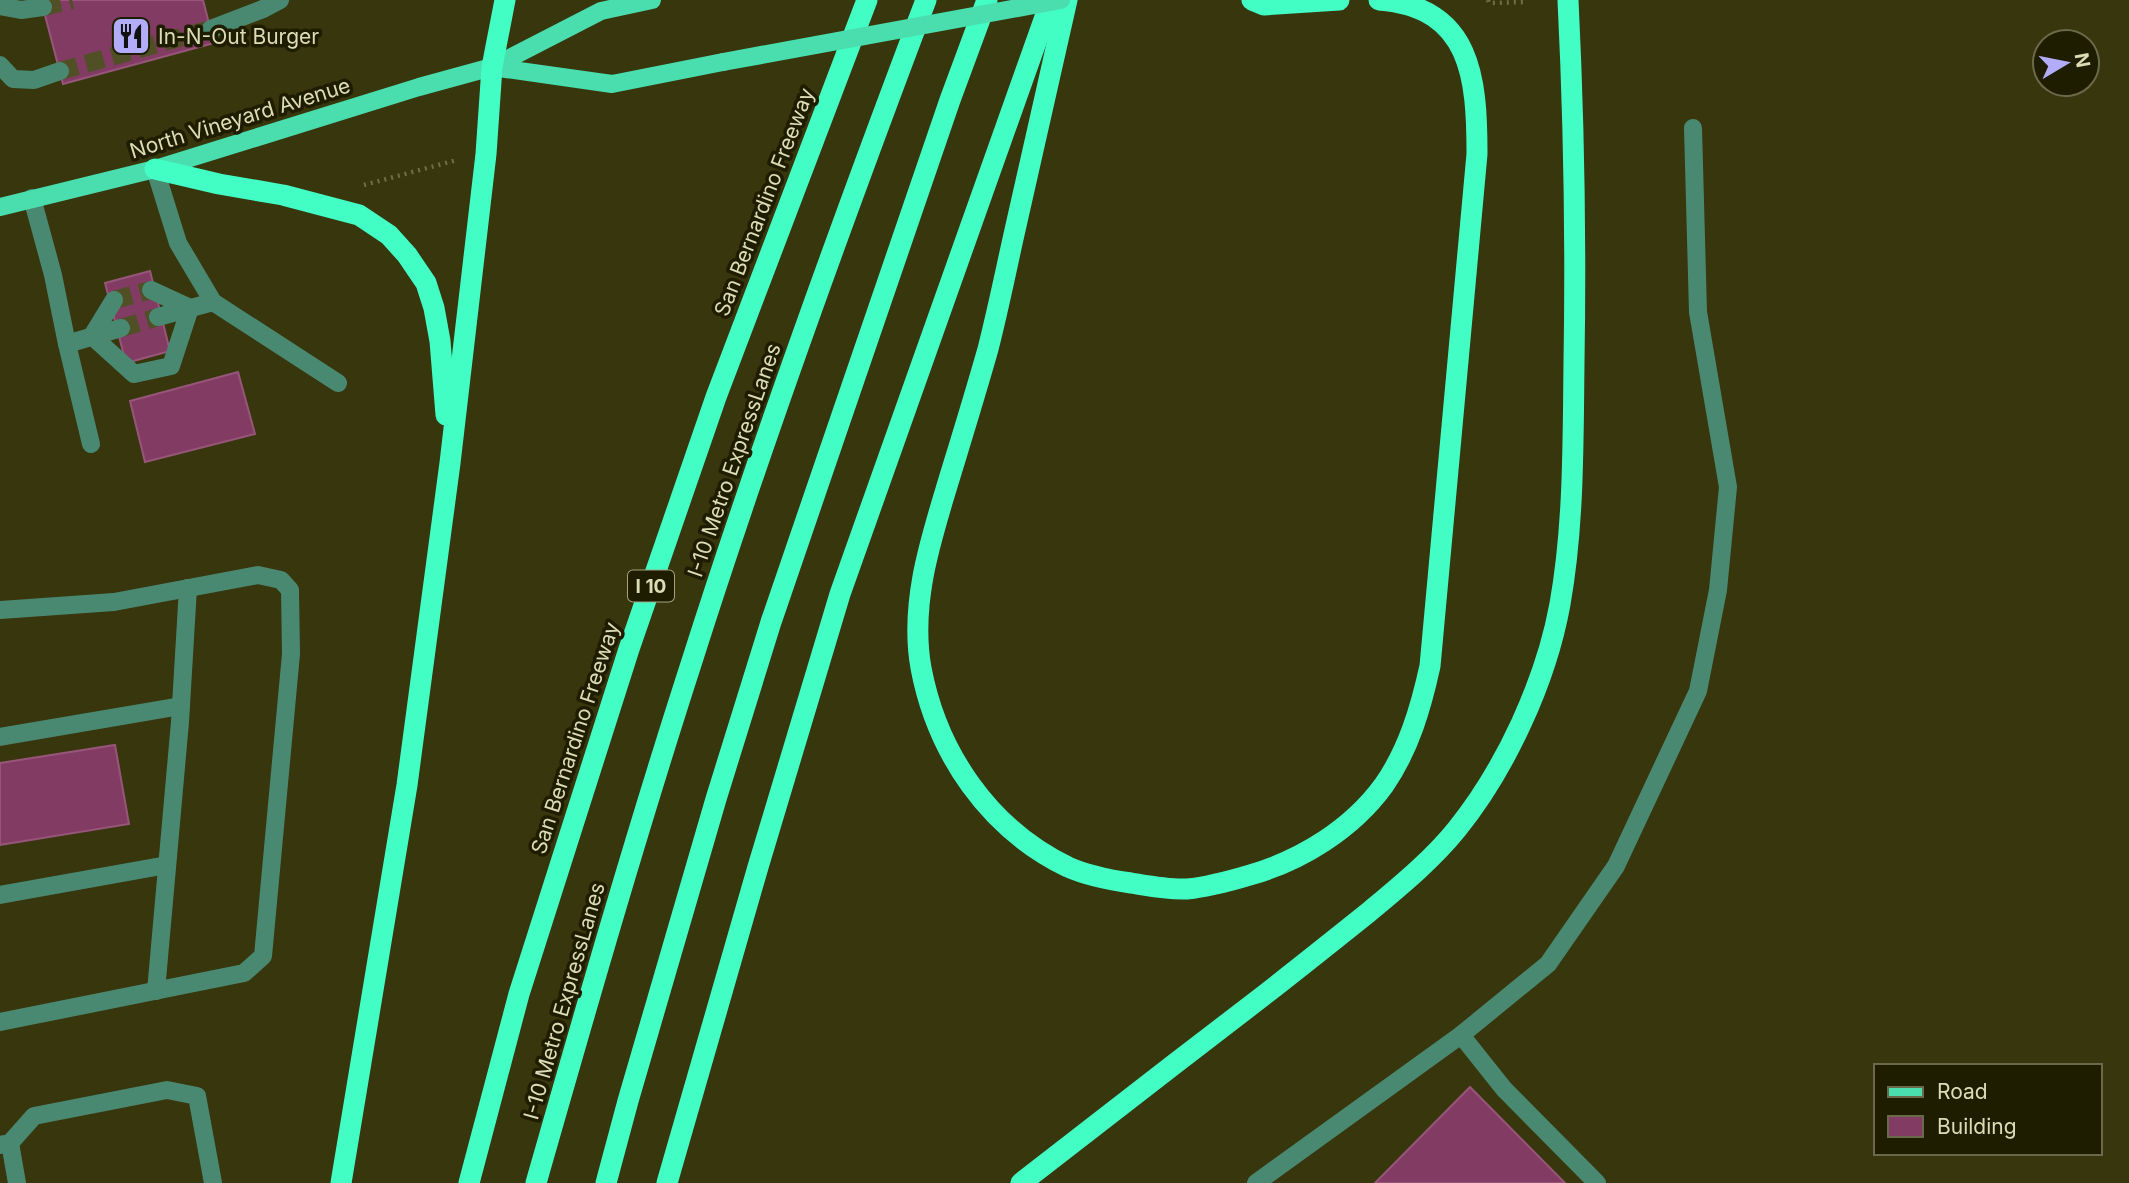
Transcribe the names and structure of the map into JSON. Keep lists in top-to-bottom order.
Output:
{
  "streets": {
    "highway": ["San Bernardino Freeway", "I-10 Metro ExpressLanes", "I 10"],
    "main road": ["North Vineyard Avenue"]
  },
  "places": {
    "restaurant": ["In-N-Out Burger"]
  },
  "legend": ["Road", "Building"],
  "north": "right"
}
